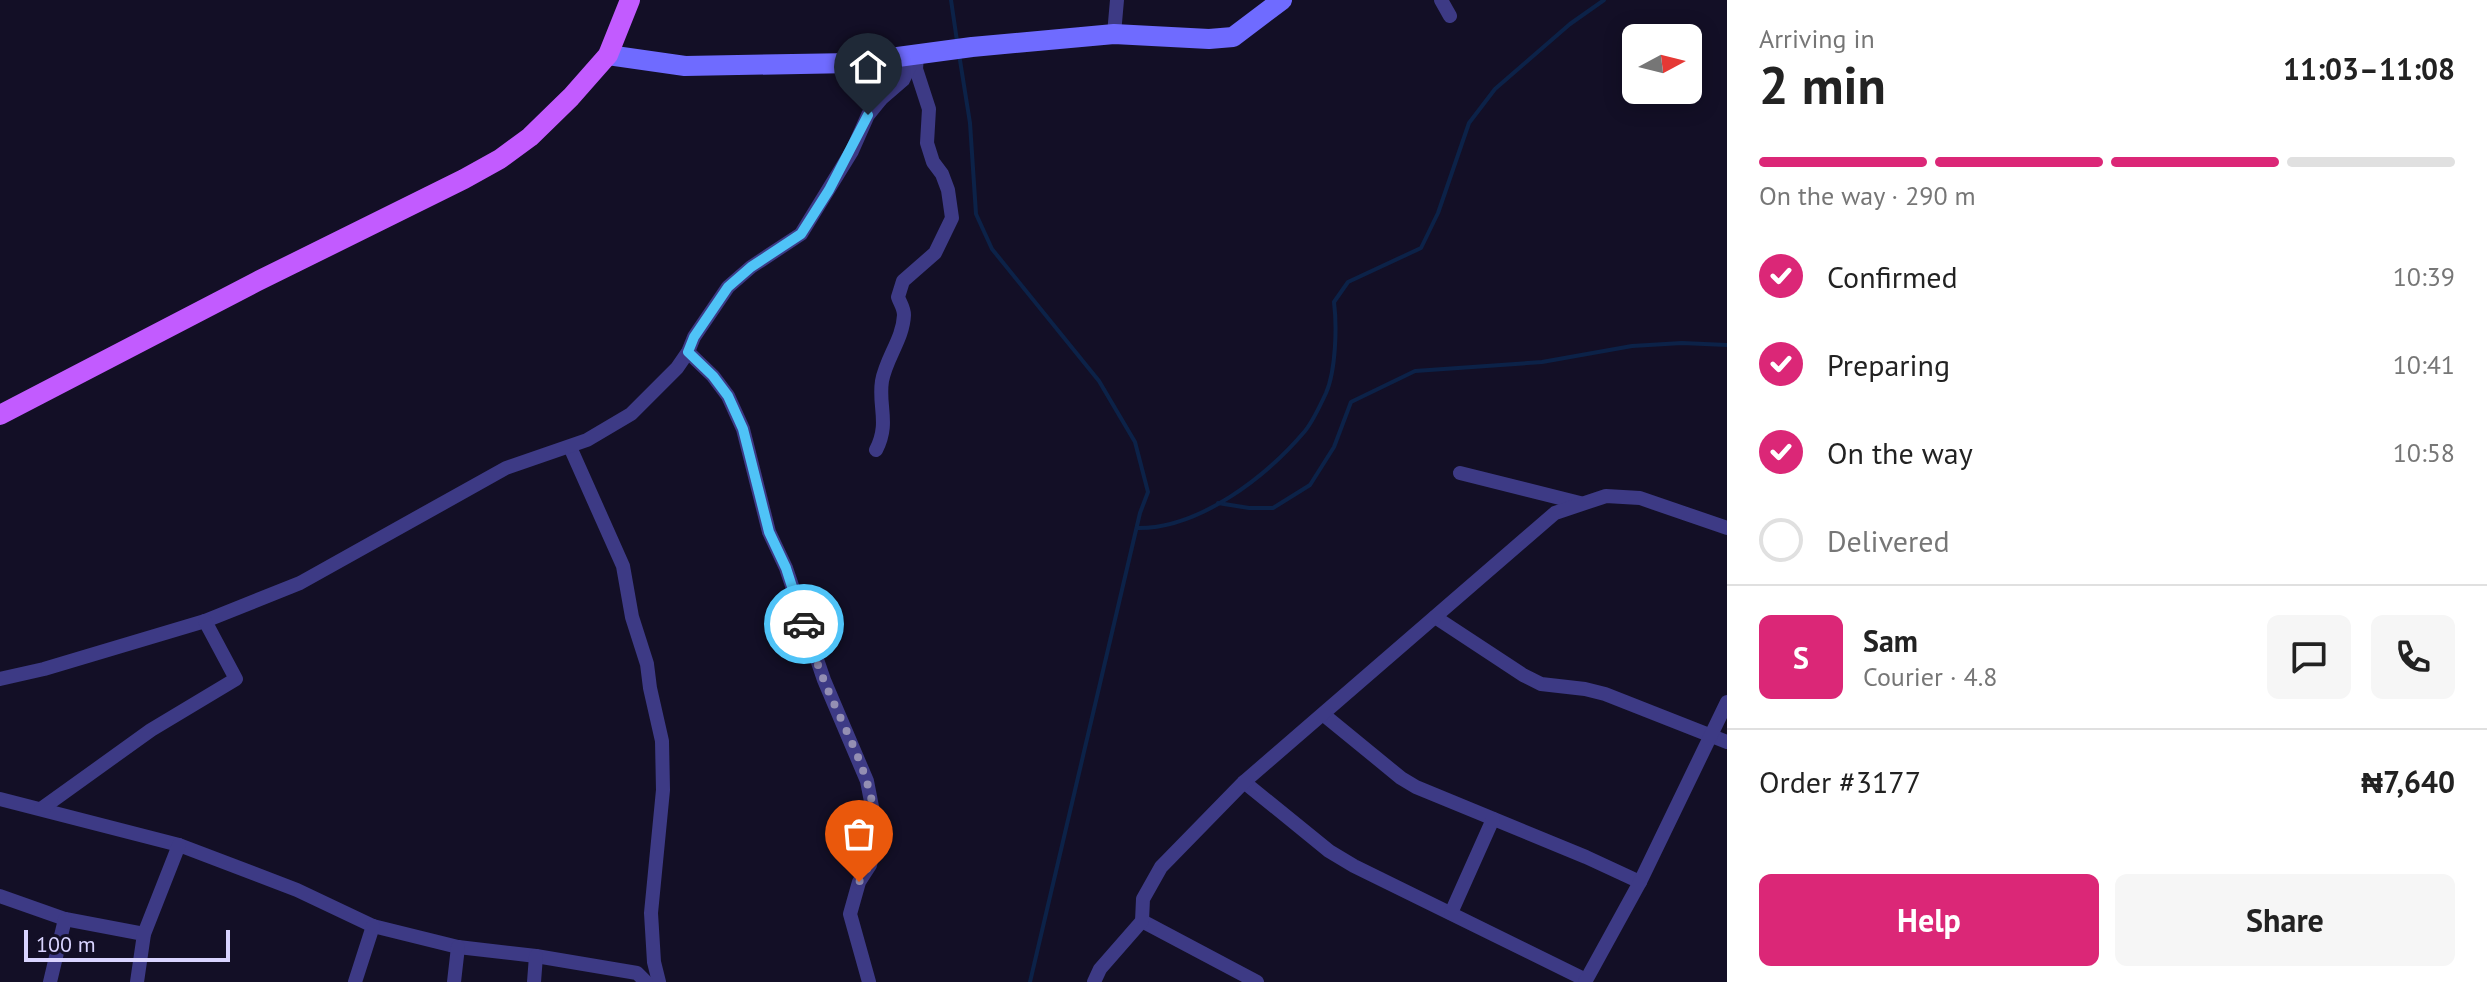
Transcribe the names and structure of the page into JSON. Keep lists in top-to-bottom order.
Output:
{
  "scale_bar": "100 m",
  "north": "right",
  "page": {
    "heading": ["2 min", "Arriving in", "11:03–11:08"],
    "panel": [
      "Sam",
      "Courier · 4.8",
      "Order #3177",
      "₦7,640"
    ],
    "bar": "On the way · 290 m",
    "list": [
      ["Confirmed", "10:39"],
      ["Preparing", "10:41"],
      ["On the way", "10:58"],
      "Delivered"
    ],
    "round": "S",
    "buttons": ["Help", "Share"],
    "scale": "100 m"
  }
}
